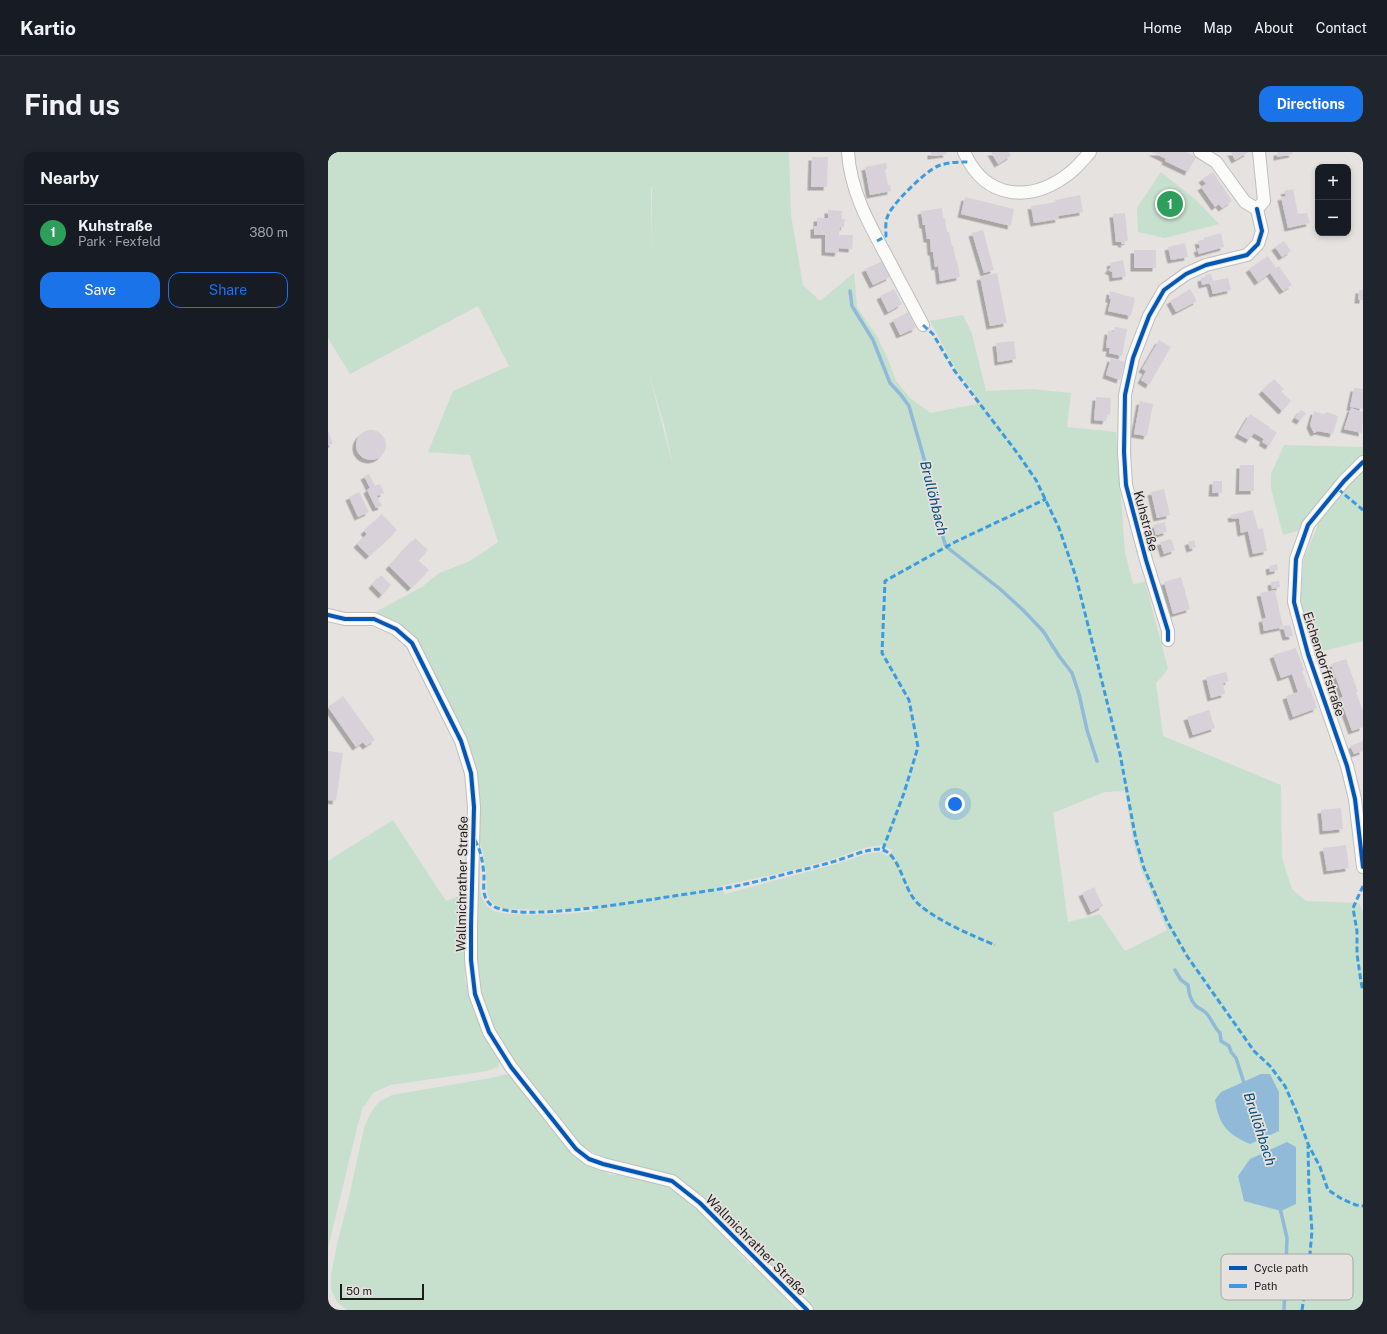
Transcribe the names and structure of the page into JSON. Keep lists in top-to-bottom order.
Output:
{
  "streets": {
    "street": ["Kuhstraße", "Eichendorffstraße", "Wallmichrather Straße"]
  },
  "water": ["Brullöhbach"],
  "legend": ["Cycle path", "Path"],
  "scale_bar": "50 m",
  "page": {
    "header": "Kartio",
    "nav": [
      "Home",
      "Map",
      "About",
      "Contact"
    ],
    "buttons": [
      "Directions",
      ["Save", "Share"]
    ],
    "title": "Find us",
    "heading": "Nearby",
    "map_buttons": ["+", "−"],
    "pins": "1",
    "list": [
      {
        "mark": "1",
        "name": "Kuhstraße",
        "note": "Park · Fexfeld",
        "value": "380 m"
      }
    ],
    "scale": "50 m"
  }
}
